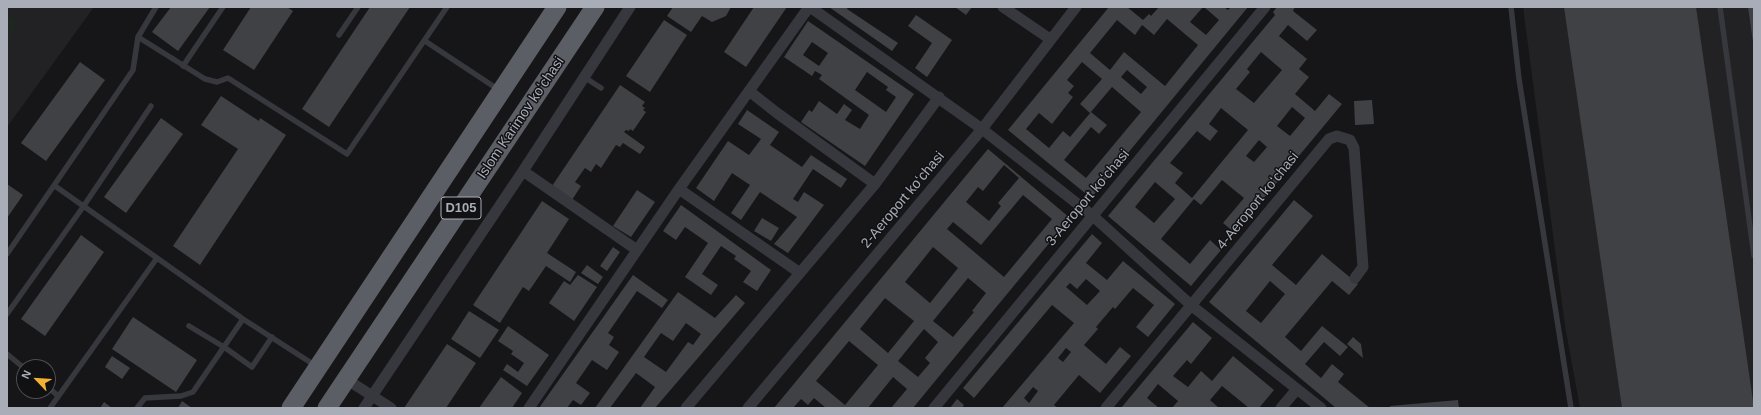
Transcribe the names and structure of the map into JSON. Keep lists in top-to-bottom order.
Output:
{
  "streets": {
    "highway": ["Islom Karimov koʻchasi", "D105"],
    "street": ["3-Aeroport koʻchasi", "2-Aeroport koʻchasi", "4-Aeroport koʻchasi"]
  },
  "north": "top left"
}
